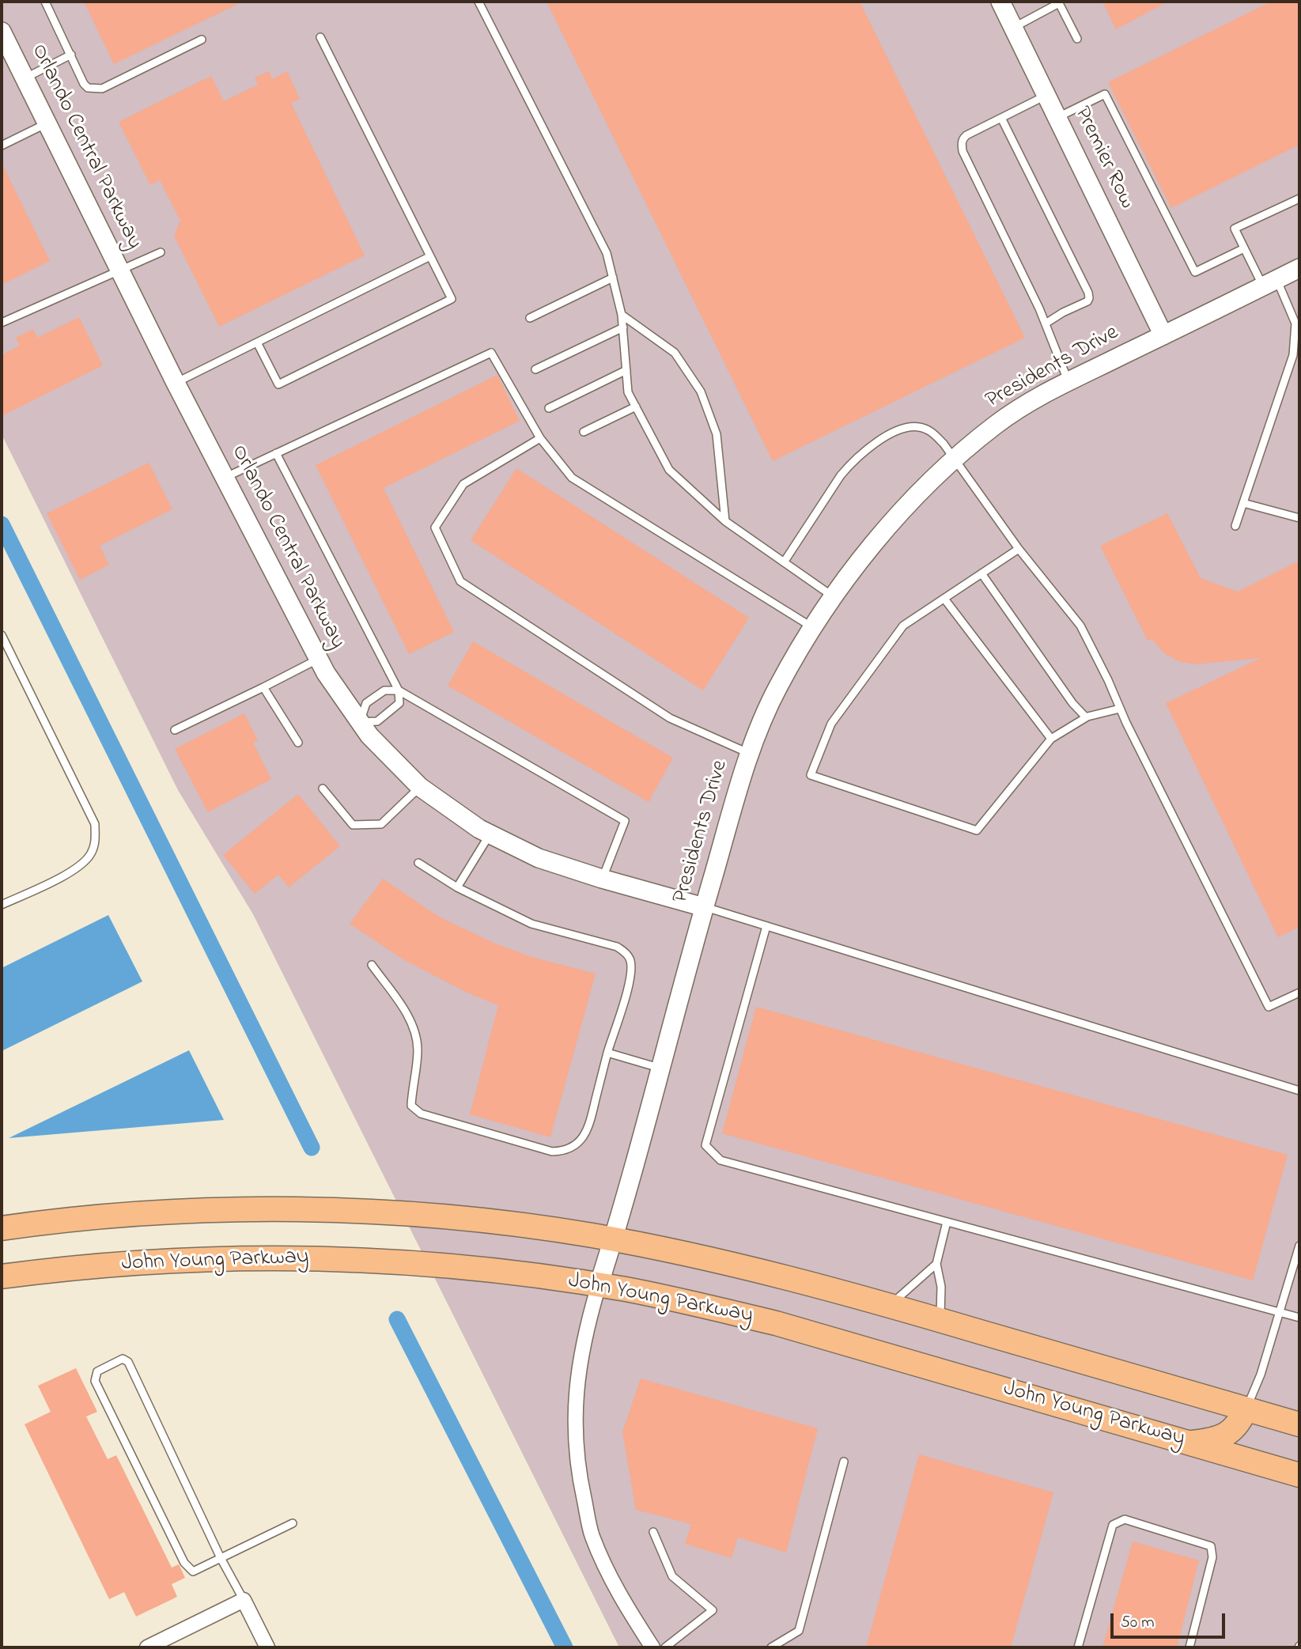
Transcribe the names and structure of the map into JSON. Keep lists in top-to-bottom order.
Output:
{
  "streets": {
    "highway": ["John Young Parkway"],
    "street": ["Orlando Central Parkway", "Premier Row", "Presidents Drive"]
  },
  "crossings": [
    ["Orlando Central Parkway", "Presidents Drive"],
    ["Premier Row", "Presidents Drive"],
    ["Presidents Drive", "John Young Parkway"]
  ],
  "scale_bar": "50 m"
}
